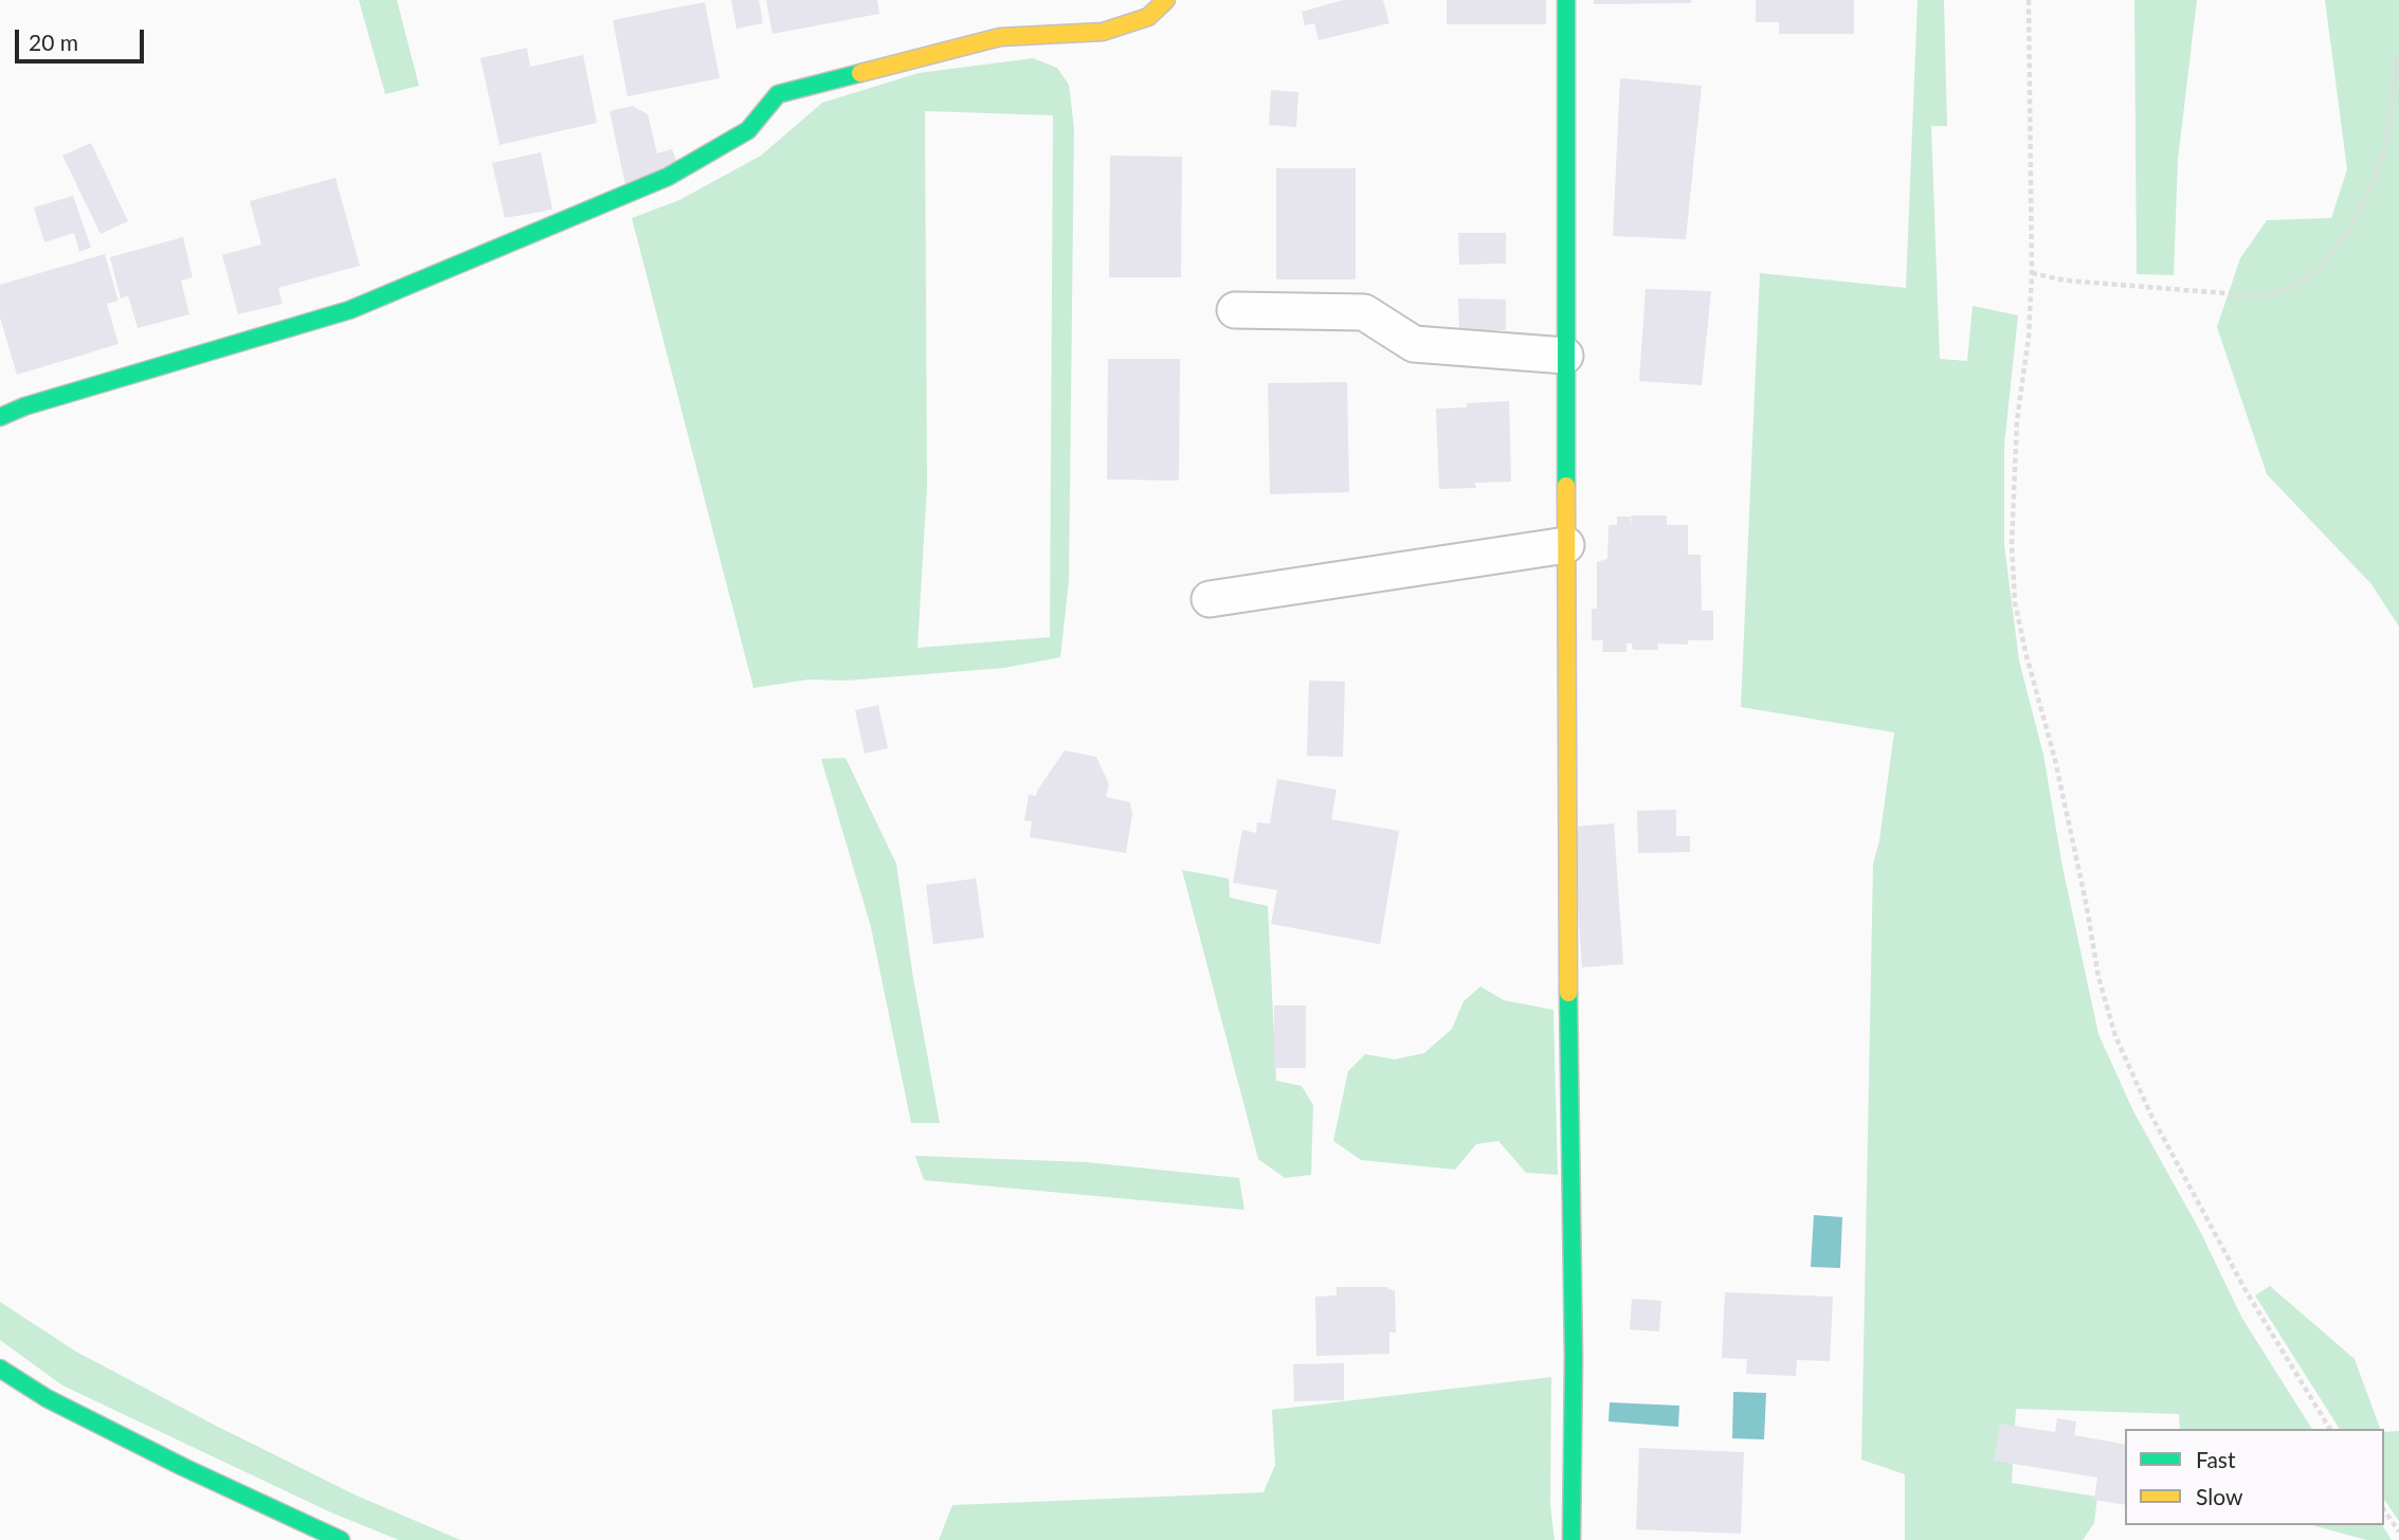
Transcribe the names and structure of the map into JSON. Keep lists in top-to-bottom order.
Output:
{
  "legend": ["Fast", "Slow"],
  "scale_bar": "20 m"
}
